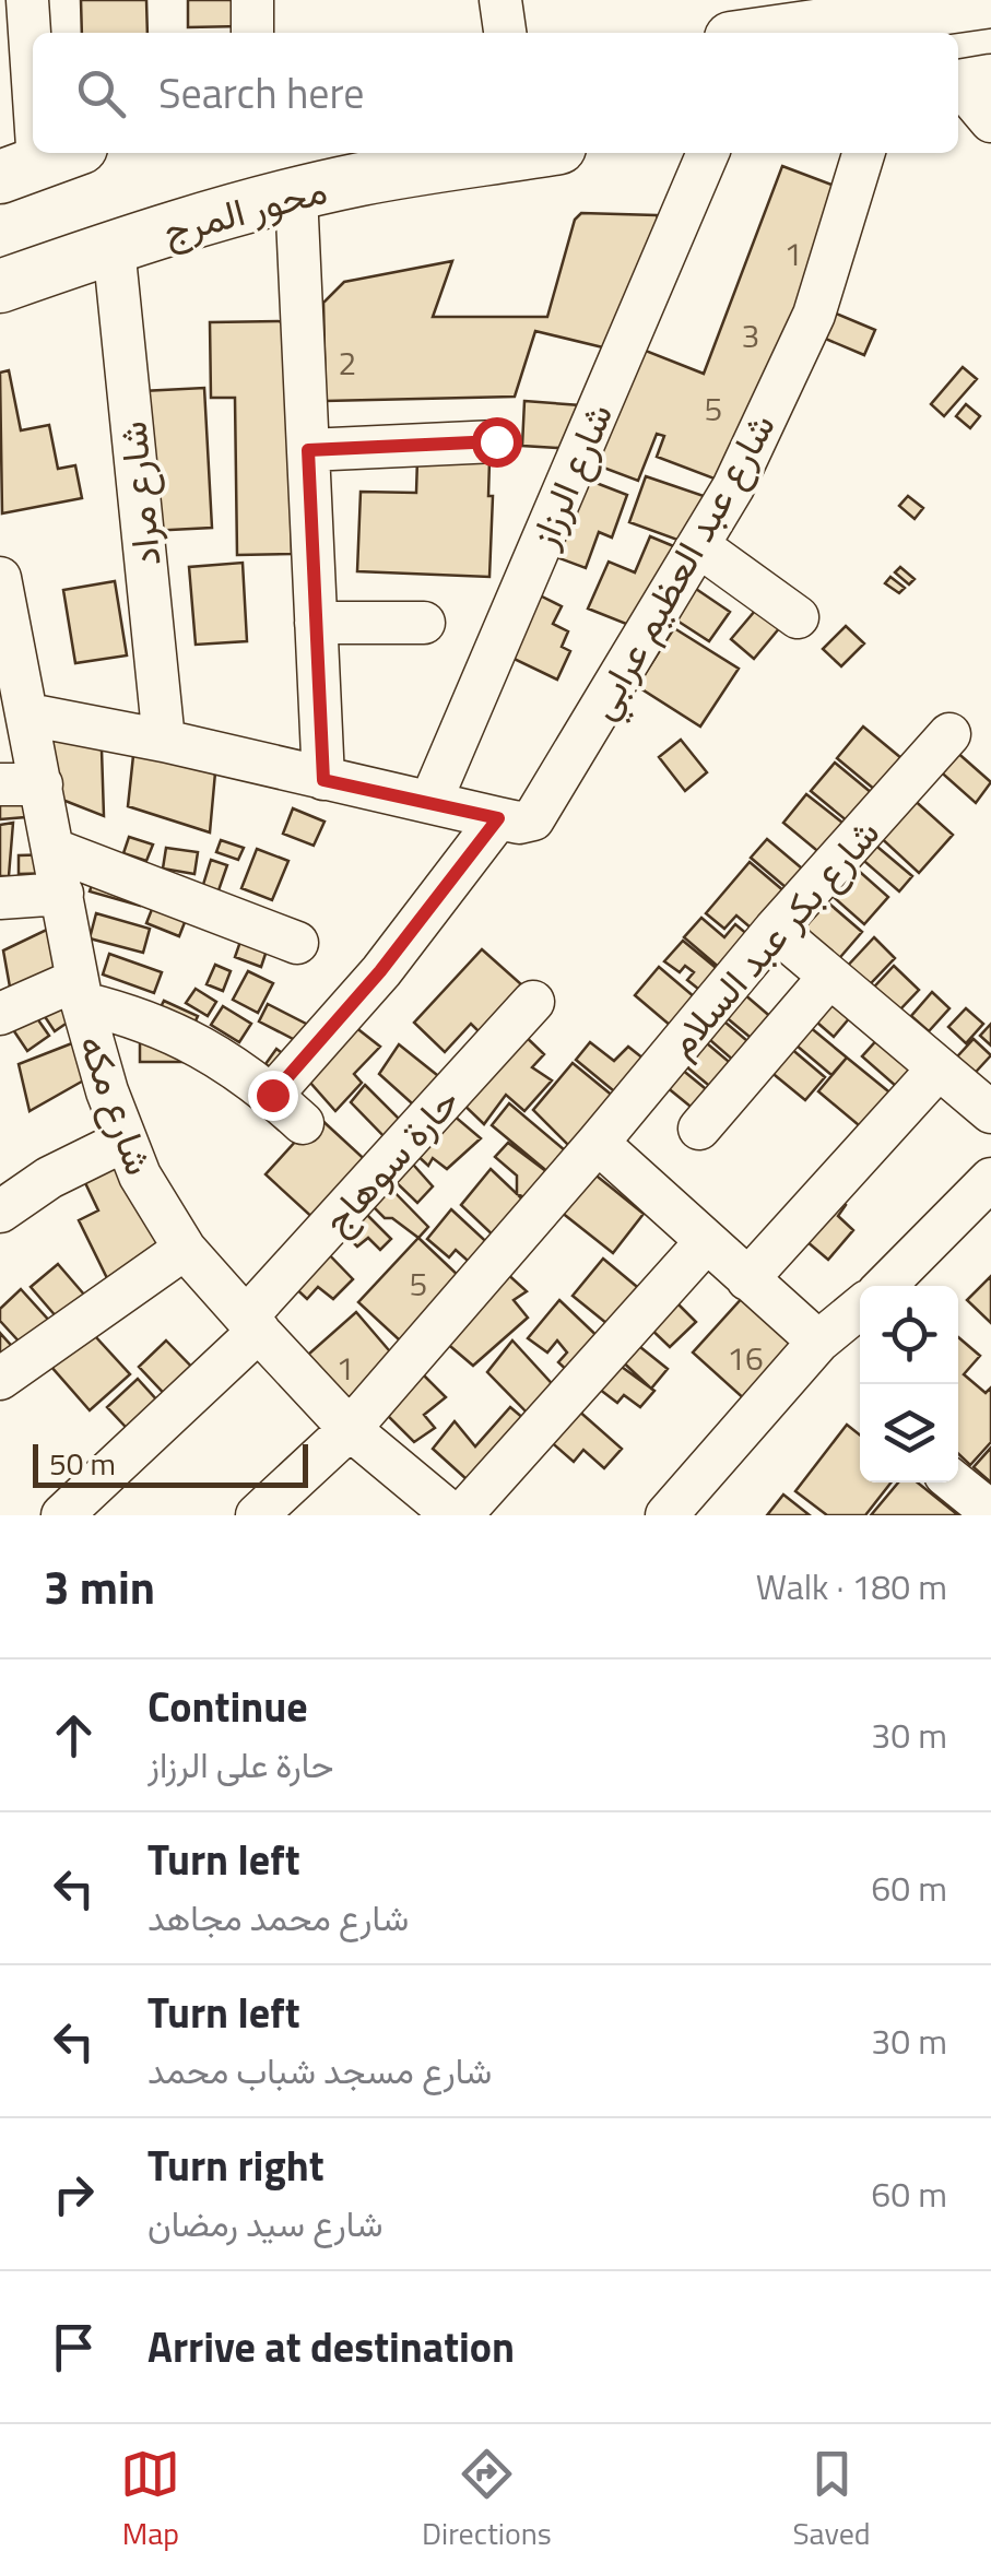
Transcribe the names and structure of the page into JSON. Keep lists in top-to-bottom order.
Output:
{
  "streets": {
    "main road": ["محور المرج"],
    "street": [
      "شارع الرزاز",
      "شارع مراد",
      "شارع عبد العظيم عرابي",
      "شارع بكر عبد السلام",
      "شارع مكه",
      "حارة سوهاج"
    ]
  },
  "crossings": [
    ["محور المرج", "شارع مراد"],
    ["شارع بكر عبد السلام", "شارع مكه"],
    ["شارع مكه", "حارة سوهاج"]
  ],
  "house_numbers": [
    "1",
    "3",
    "2",
    "5",
    "5",
    "16",
    "1"
  ],
  "scale_bar": "50 m",
  "page": {
    "search": "Search here",
    "scale": "50 m",
    "heading": ["3 min", "Walk · 180 m"],
    "list": [
      ["Continue", "حارة على الرزاز", "30 m"],
      ["Turn left", "شارع محمد مجاهد", "60 m"],
      ["Turn left", "شارع مسجد شباب محمد", "30 m"],
      ["Turn right", "شارع سيد رمضان", "60 m"],
      "Arrive at destination"
    ],
    "nav": ["Map", "Directions", "Saved"]
  }
}
